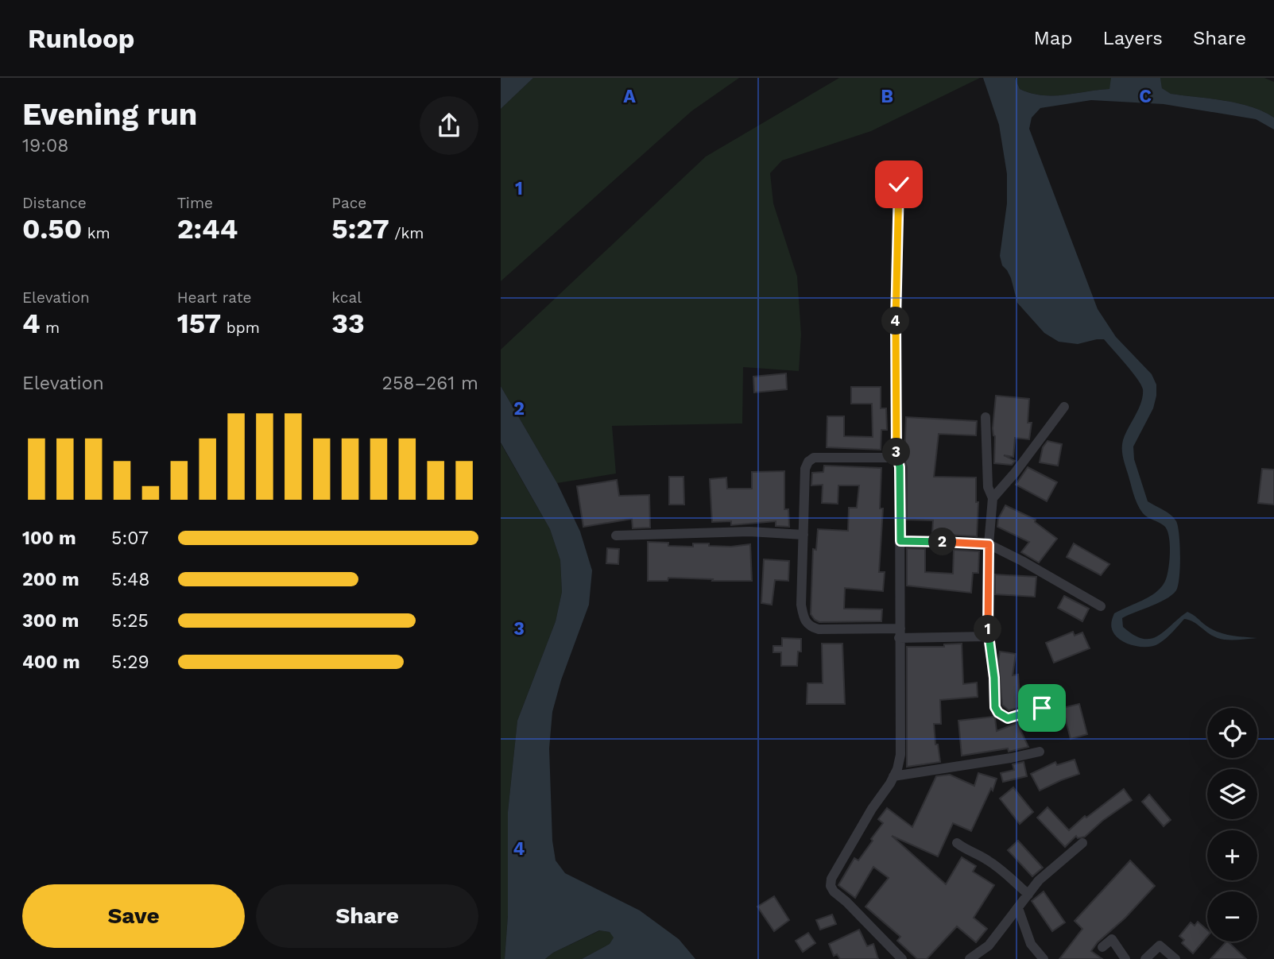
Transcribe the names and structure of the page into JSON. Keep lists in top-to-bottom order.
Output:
{
  "page": {
    "header": "Runloop",
    "nav": ["Map", "Layers", "Share"],
    "heading": ["Evening run", "19:08"],
    "stats": [
      ["Distance", "0.50 km"],
      ["Time", "2:44"],
      ["Pace", "5:27 /km"],
      ["Elevation", "4 m"],
      ["Heart rate", "157 bpm"],
      ["kcal", "33"]
    ],
    "pins": [
      "4",
      "3",
      "2",
      "1"
    ],
    "chart": ["Elevation", "258–261 m"],
    "list": [
      {
        "name": "100 m",
        "note": "5:07"
      },
      {
        "name": "200 m",
        "note": "5:48"
      },
      {
        "name": "300 m",
        "note": "5:25"
      },
      {
        "name": "400 m",
        "note": "5:29"
      }
    ],
    "map_buttons": ["+", "−"],
    "buttons": ["Save", "Share"]
  },
  "grid": {
    "columns": ["A", "B", "C"],
    "rows": [
      "1",
      "2",
      "3",
      "4"
    ]
  }
}
